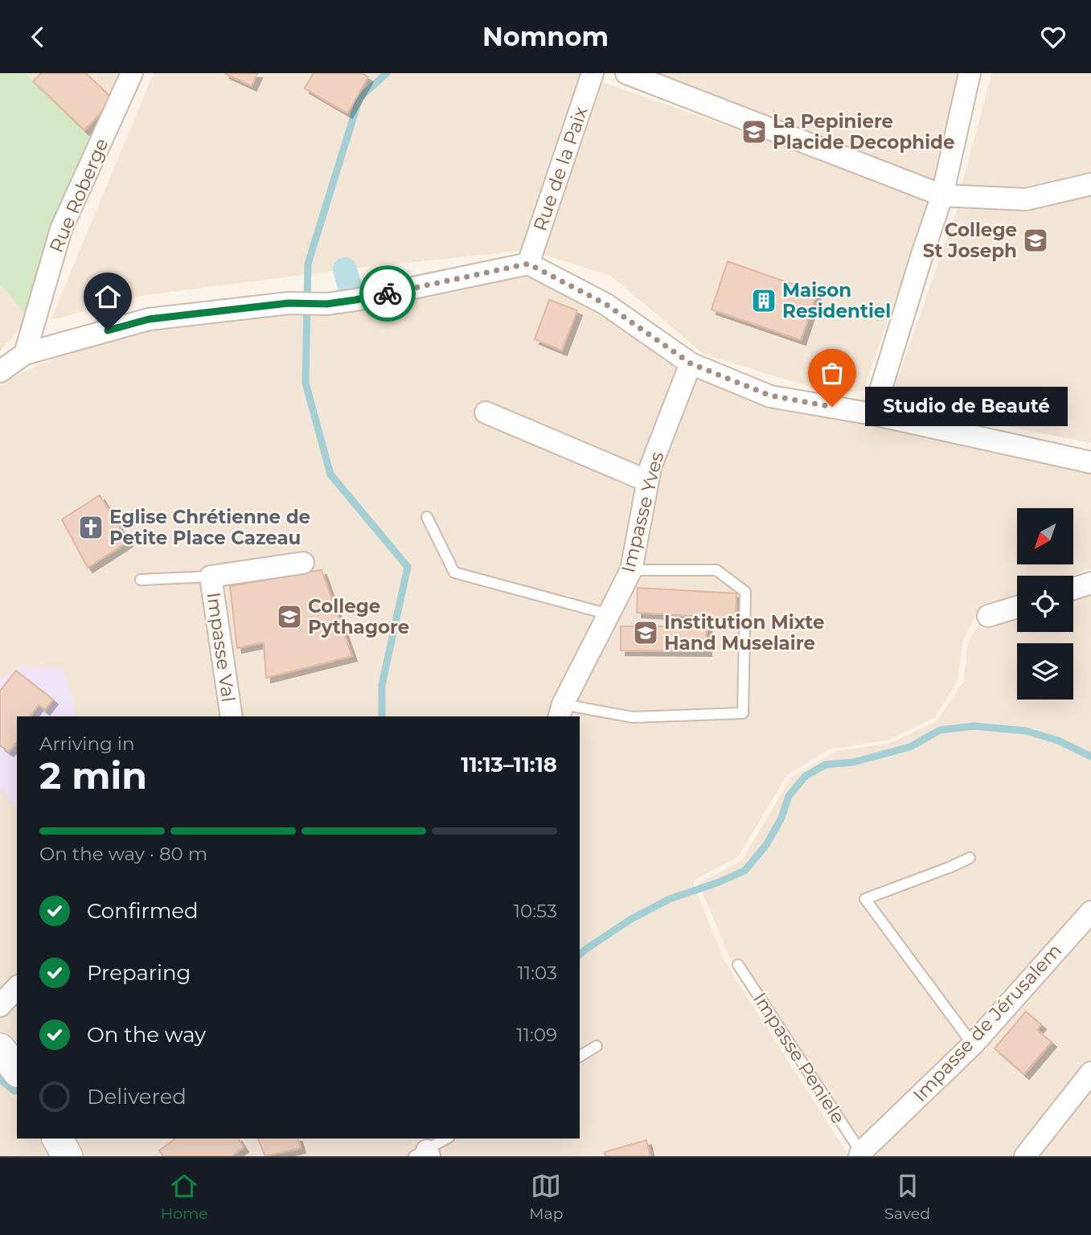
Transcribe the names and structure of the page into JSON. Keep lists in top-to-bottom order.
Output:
{
  "streets": {
    "street": [
      "Rue de la Paix",
      "Rue Roberge",
      "Impasse Yves",
      "Impasse Val",
      "Impasse de Jérusalem"
    ],
    "lane": ["Impasse Peniele"]
  },
  "crossings": [
    ["Impasse de Jérusalem", "Impasse Peniele"]
  ],
  "places": {
    "school or university": [
      "La Pepiniere Placide Decophide",
      "College St Joseph",
      "College Pythagore",
      "Institution Mixte Hand Muselaire"
    ],
    "building": ["Maison Residentiel"],
    "other": ["Studio de Beauté"],
    "church": ["Eglise Chrétienne de Petite Place Cazeau"]
  },
  "north": "bottom left",
  "page": {
    "header": "Nomnom",
    "bubble": "Studio de Beauté",
    "heading": ["2 min", "Arriving in", "11:13–11:18"],
    "bar": "On the way · 80 m",
    "list": [
      ["Confirmed", "10:53"],
      ["Preparing", "11:03"],
      ["On the way", "11:09"],
      "Delivered"
    ],
    "tabs": ["Home", "Map", "Saved"]
  }
}
